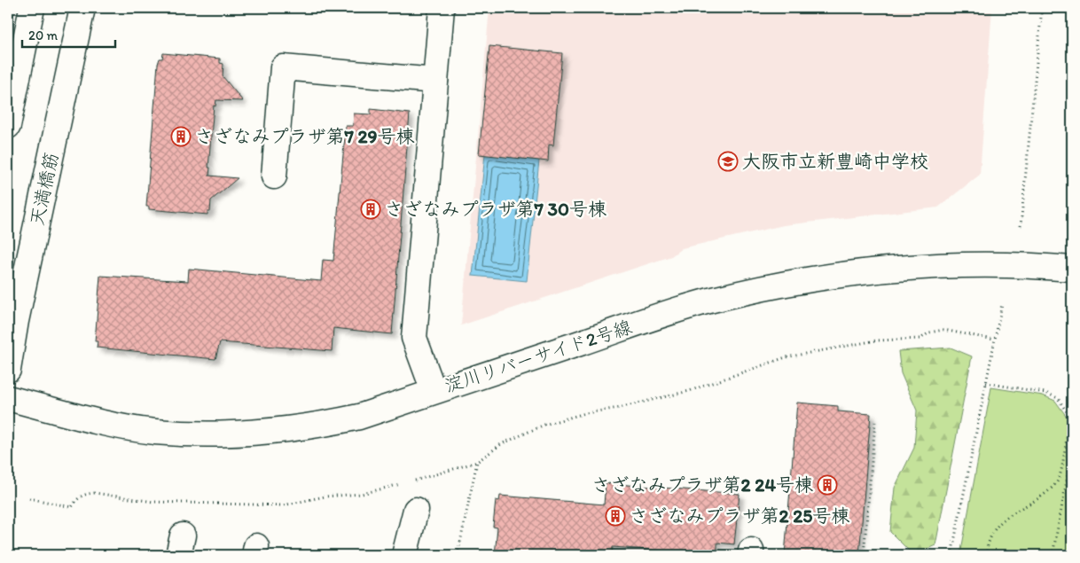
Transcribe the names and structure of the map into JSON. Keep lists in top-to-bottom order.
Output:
{
  "streets": {
    "street": ["天満橋筋", "淀川リバーサイド2号線"]
  },
  "places": {
    "building": [
      "さざなみプラザ第7 29号棟",
      "さざなみプラザ第7 30号棟",
      "さざなみプラザ第2 24号棟",
      "さざなみプラザ第2 25号棟"
    ],
    "school or university": ["大阪市立新豊崎中学校"]
  },
  "scale_bar": "20 m"
}
